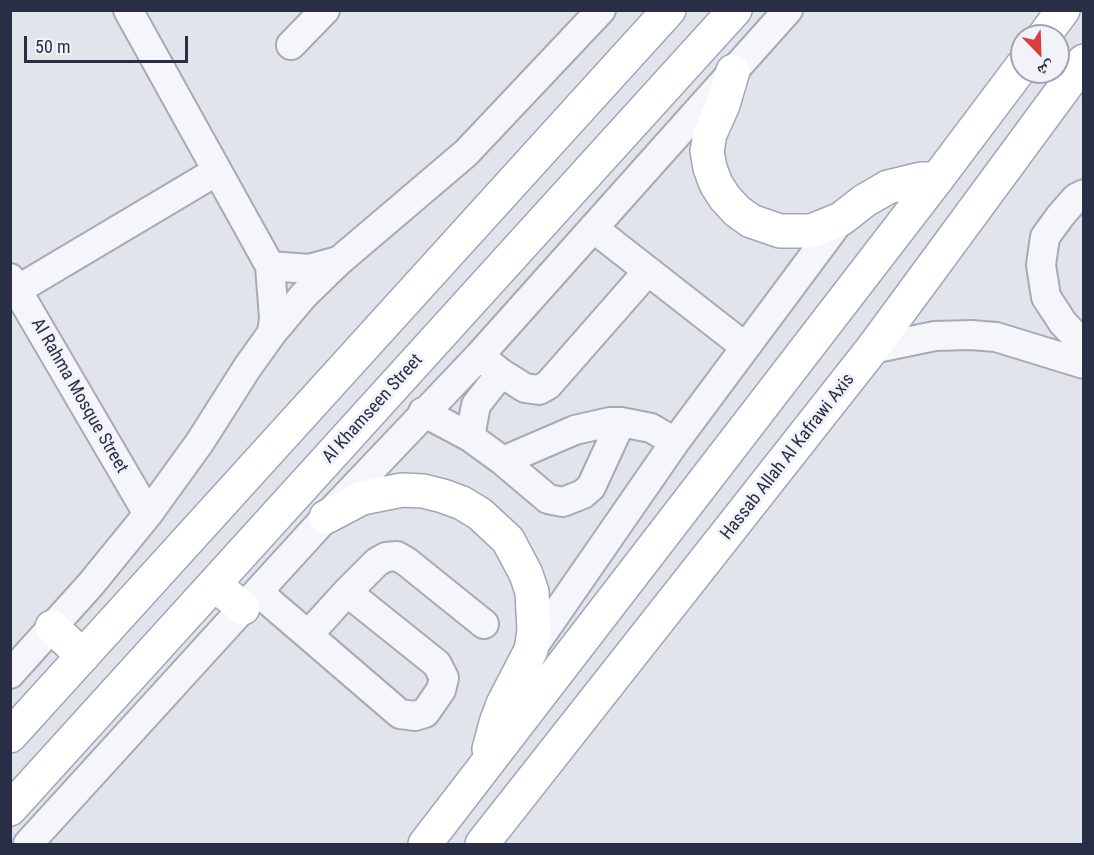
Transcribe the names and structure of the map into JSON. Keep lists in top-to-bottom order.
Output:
{
  "streets": {
    "main road": ["Al Khamseen Street", "Hassab Allah Al Kafrawi Axis"],
    "street": ["Al Rahma Mosque Street"]
  },
  "scale_bar": "50 m",
  "north": "bottom right"
}
